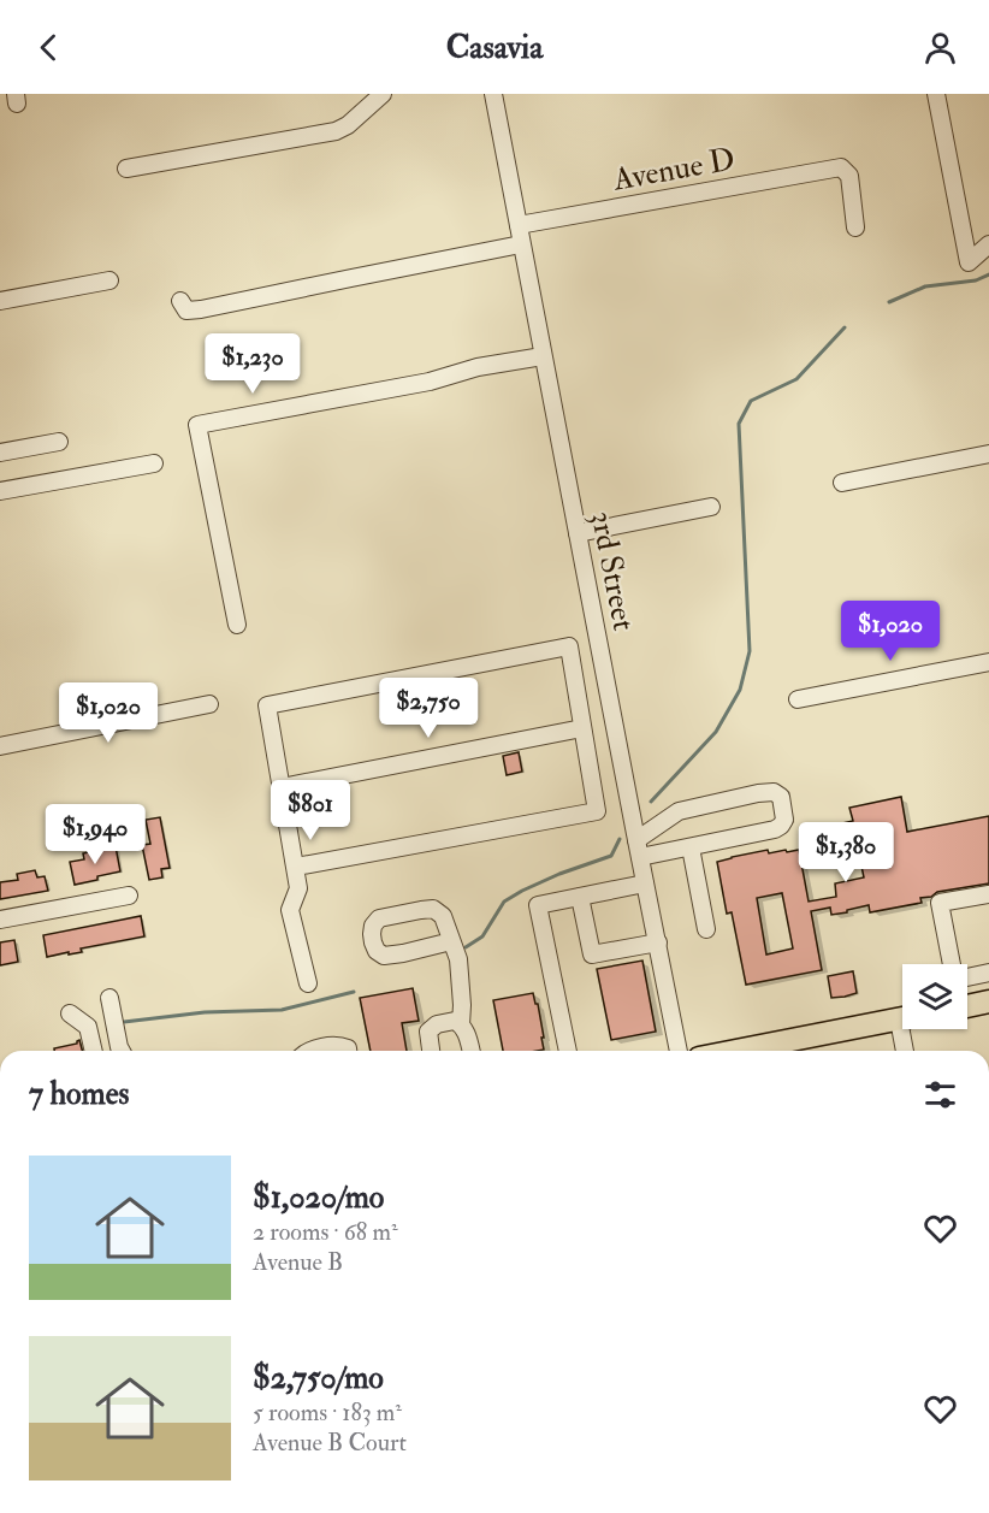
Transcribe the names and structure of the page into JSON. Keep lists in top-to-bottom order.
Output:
{
  "streets": {
    "street": ["Avenue D", "3rd Street"]
  },
  "crossings": [
    ["Avenue D", "3rd Street"]
  ],
  "page": {
    "header": "Casavia",
    "price": [
      "$1,230",
      "$1,020",
      "$2,750",
      "$1,020",
      "$801",
      "$1,940",
      "$1,380"
    ],
    "heading": "7 homes",
    "list": [
      {
        "name": "$1,020/mo",
        "note": "2 rooms · 68 m² · Avenue B"
      },
      {
        "name": "$2,750/mo",
        "note": "5 rooms · 183 m² · Avenue B Court"
      }
    ]
  }
}
